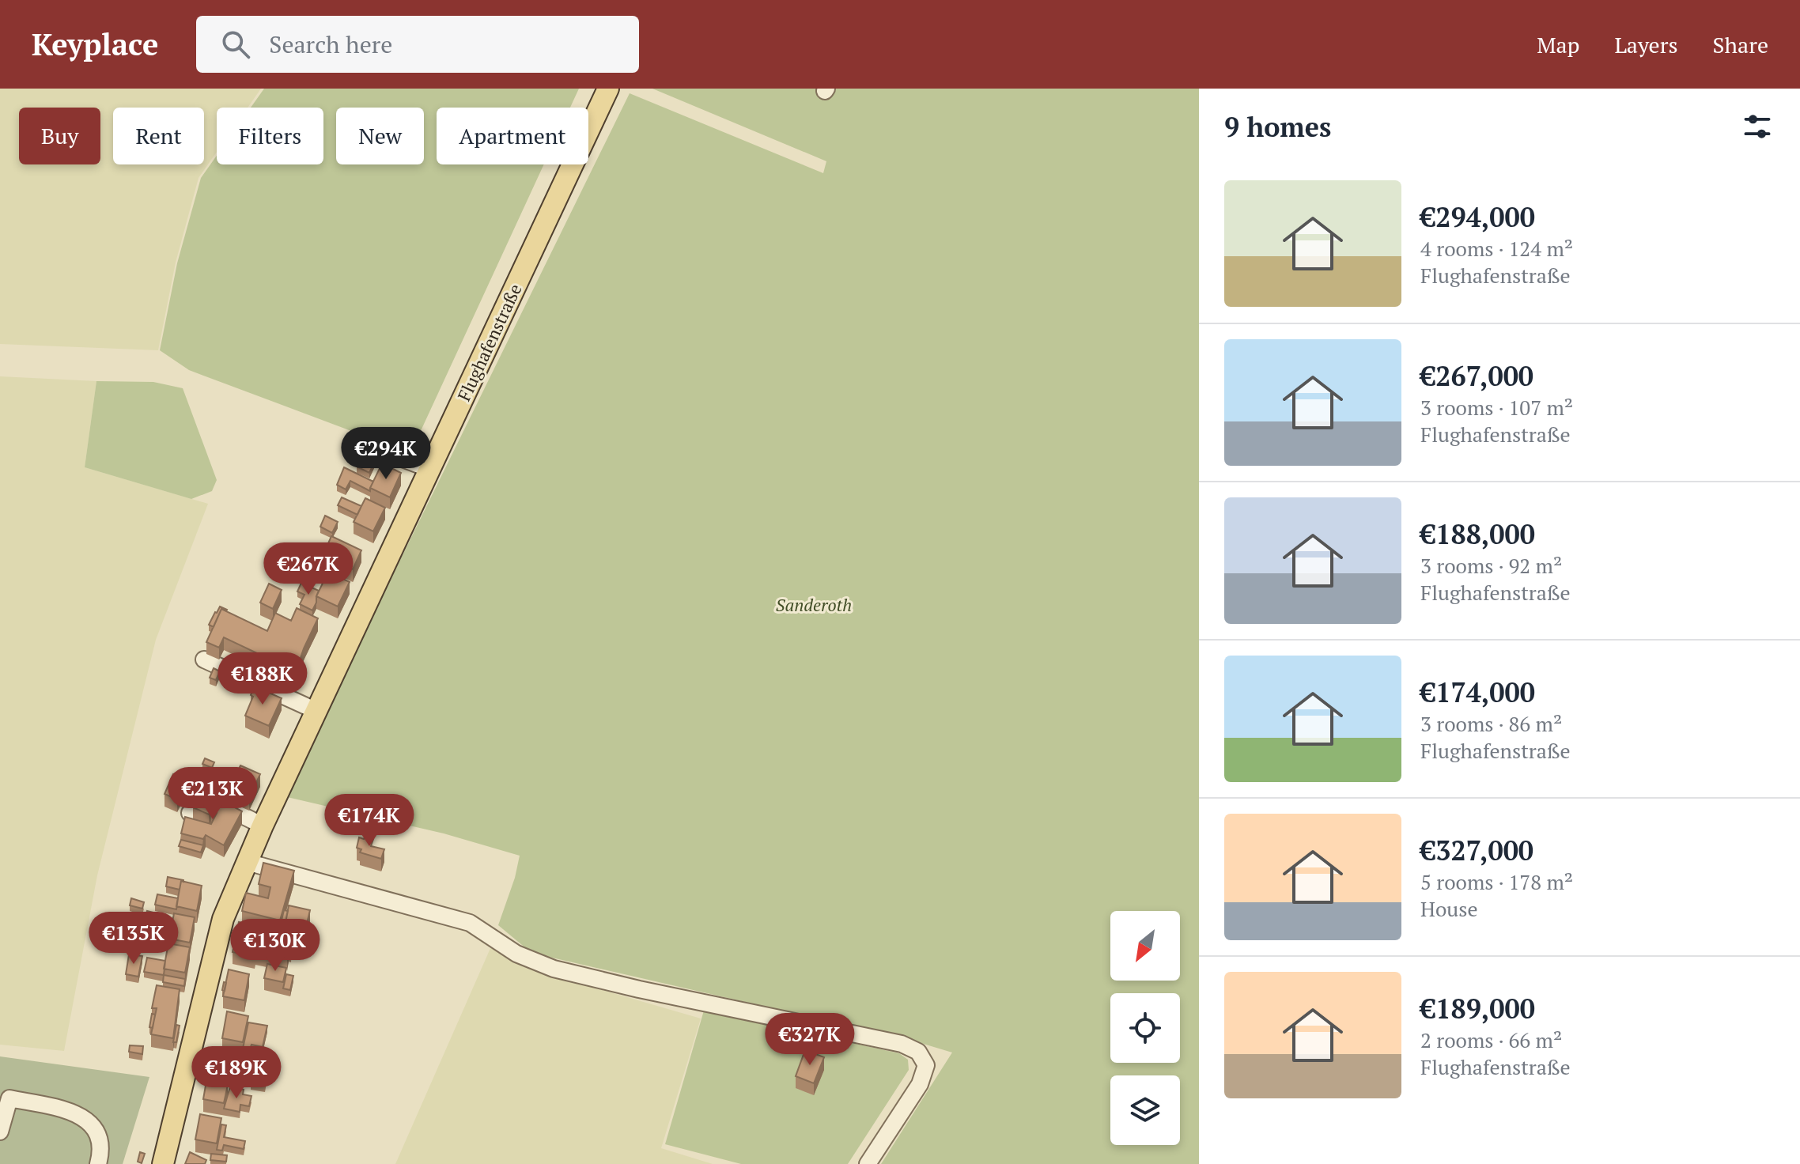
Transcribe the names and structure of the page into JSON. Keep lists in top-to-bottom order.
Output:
{
  "streets": {
    "main road": ["Flughafenstraße"]
  },
  "parks": ["Sanderoth"],
  "north": "bottom left",
  "page": {
    "header": "Keyplace",
    "search": "Search here",
    "nav": ["Map", "Layers", "Share"],
    "heading": "9 homes",
    "chip": [
      "Buy",
      "Rent",
      "Filters",
      "New",
      "Apartment"
    ],
    "list": [
      {
        "name": "€294,000",
        "note": "4 rooms · 124 m² · Flughafenstraße"
      },
      {
        "name": "€267,000",
        "note": "3 rooms · 107 m² · Flughafenstraße"
      },
      {
        "name": "€188,000",
        "note": "3 rooms · 92 m² · Flughafenstraße"
      },
      {
        "name": "€174,000",
        "note": "3 rooms · 86 m² · Flughafenstraße"
      },
      {
        "name": "€327,000",
        "note": "5 rooms · 178 m² · House"
      },
      {
        "name": "€189,000",
        "note": "2 rooms · 66 m² · Flughafenstraße"
      }
    ],
    "price": [
      "€294K",
      "€267K",
      "€188K",
      "€213K",
      "€174K",
      "€135K",
      "€130K",
      "€327K",
      "€189K"
    ]
  }
}
